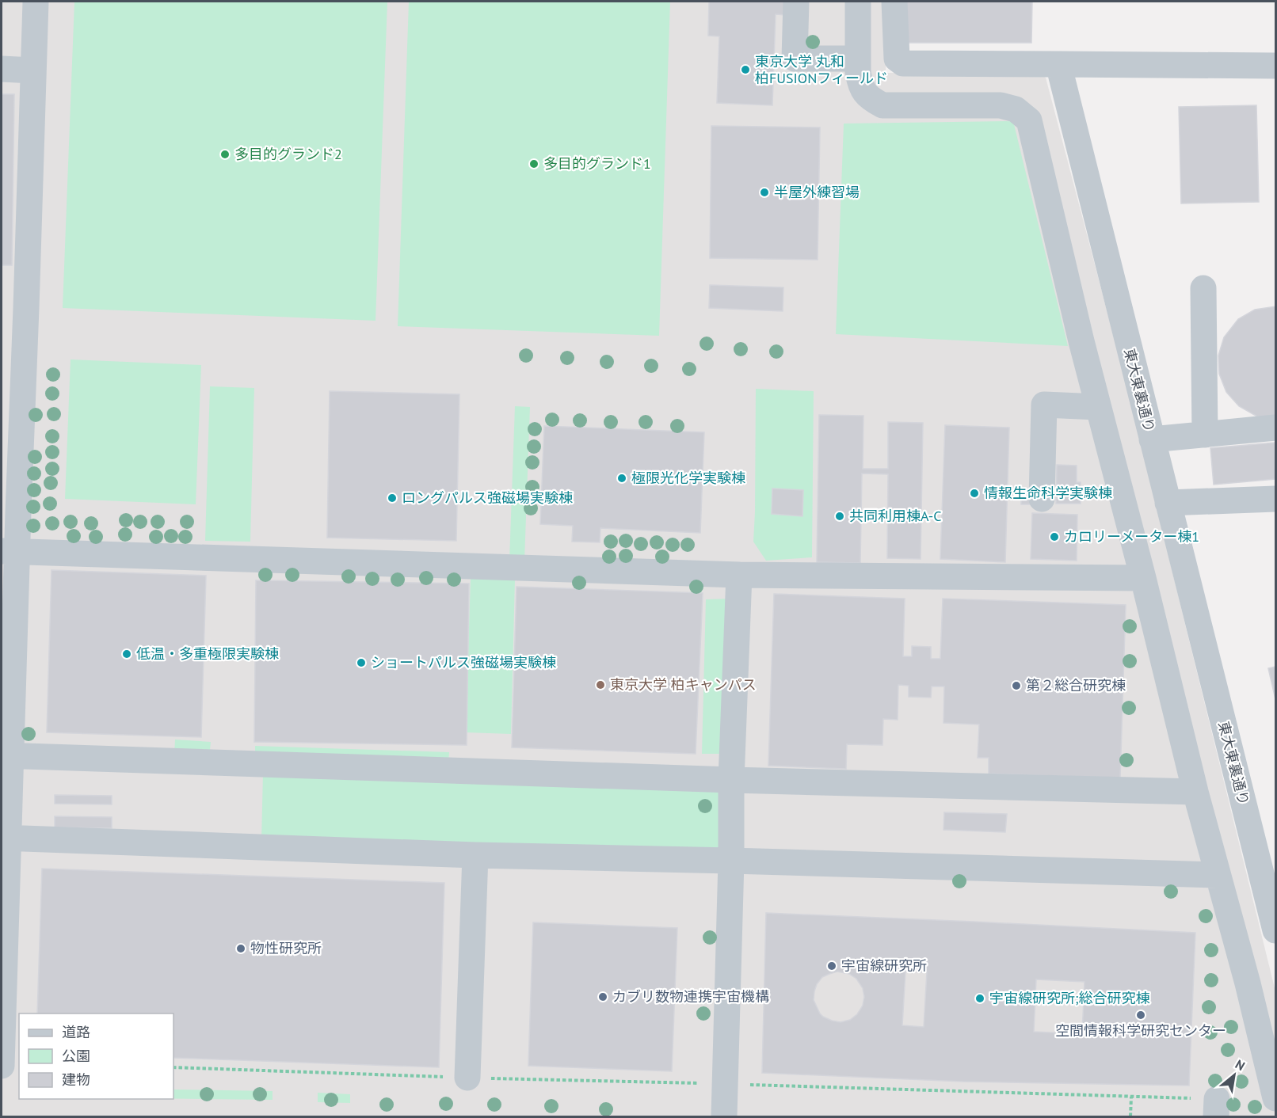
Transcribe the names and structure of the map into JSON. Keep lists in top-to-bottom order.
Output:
{
  "streets": {
    "street": ["東大東裏通り"]
  },
  "places": [
    "東京大学 丸和 柏FUSIONフィールド",
    "多目的グランド2",
    "多目的グランド1",
    "半屋外練習場",
    "極限光化学実験棟",
    "情報生命科学実験棟",
    "ロングパルス強磁場実験棟",
    "共同利用棟A-C",
    "カロリーメーター棟1",
    "低温・多重極限実験棟",
    "ショートパルス強磁場実験棟",
    "東京大学 柏キャンパス",
    "第２総合研究棟",
    "物性研究所",
    "宇宙線研究所",
    "カブリ数物連携宇宙機構",
    "宇宙線研究所;総合研究棟",
    "空間情報科学研究センター"
  ],
  "legend": ["道路", "公園", "建物"],
  "north": "top right"
}
